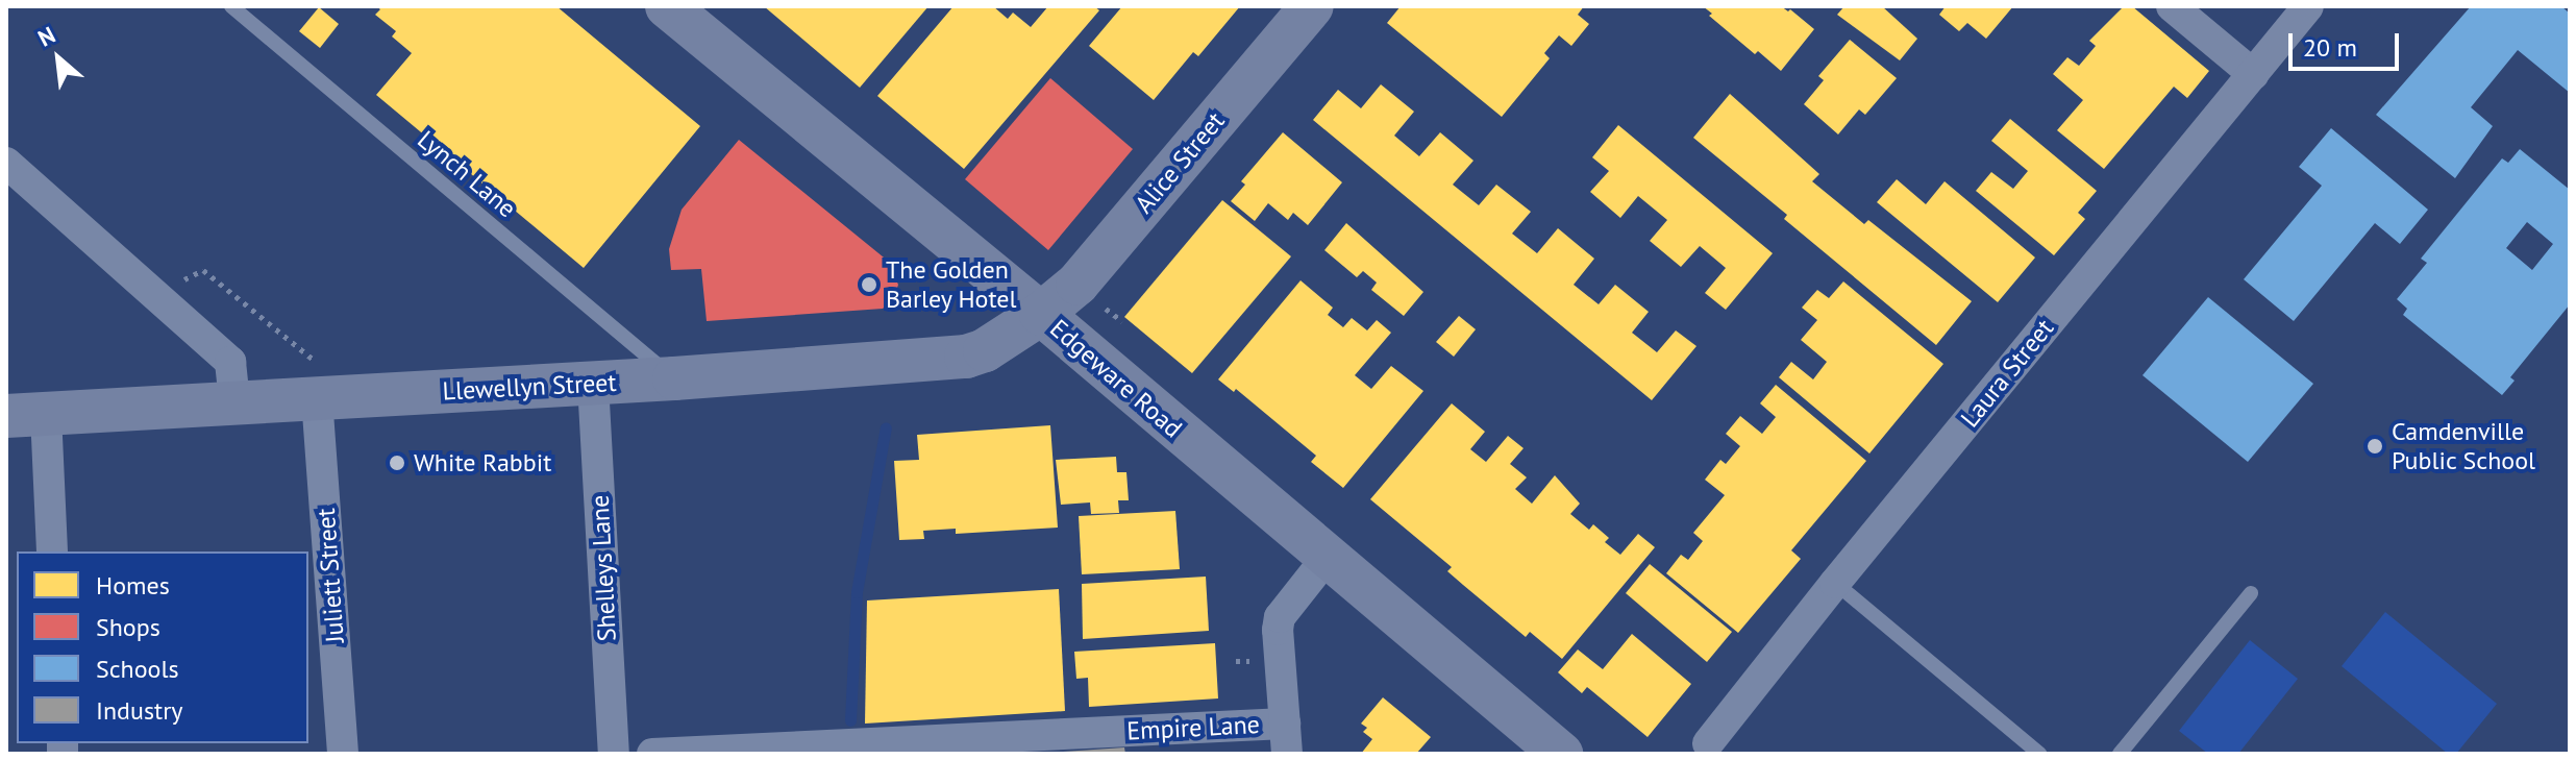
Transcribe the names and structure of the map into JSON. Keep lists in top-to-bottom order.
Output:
{
  "streets": {
    "street": [
      "Alice Street",
      "Laura Street",
      "Edgeware Road",
      "Llewellyn Street",
      "Shelleys Lane",
      "Juliett Street",
      "Empire Lane"
    ],
    "lane": ["Lynch Lane"]
  },
  "crossings": [
    ["Alice Street", "Edgeware Road"],
    ["Alice Street", "Llewellyn Street"],
    ["Lynch Lane", "Llewellyn Street"],
    ["Edgeware Road", "Llewellyn Street"],
    ["Llewellyn Street", "Shelleys Lane"],
    ["Llewellyn Street", "Juliett Street"]
  ],
  "places": ["The Golden Barley Hotel", "Camdenville Public School", "White Rabbit"],
  "legend": [
    "Homes",
    "Shops",
    "Schools",
    "Industry"
  ],
  "scale_bar": "20 m",
  "north": "top left"
}
